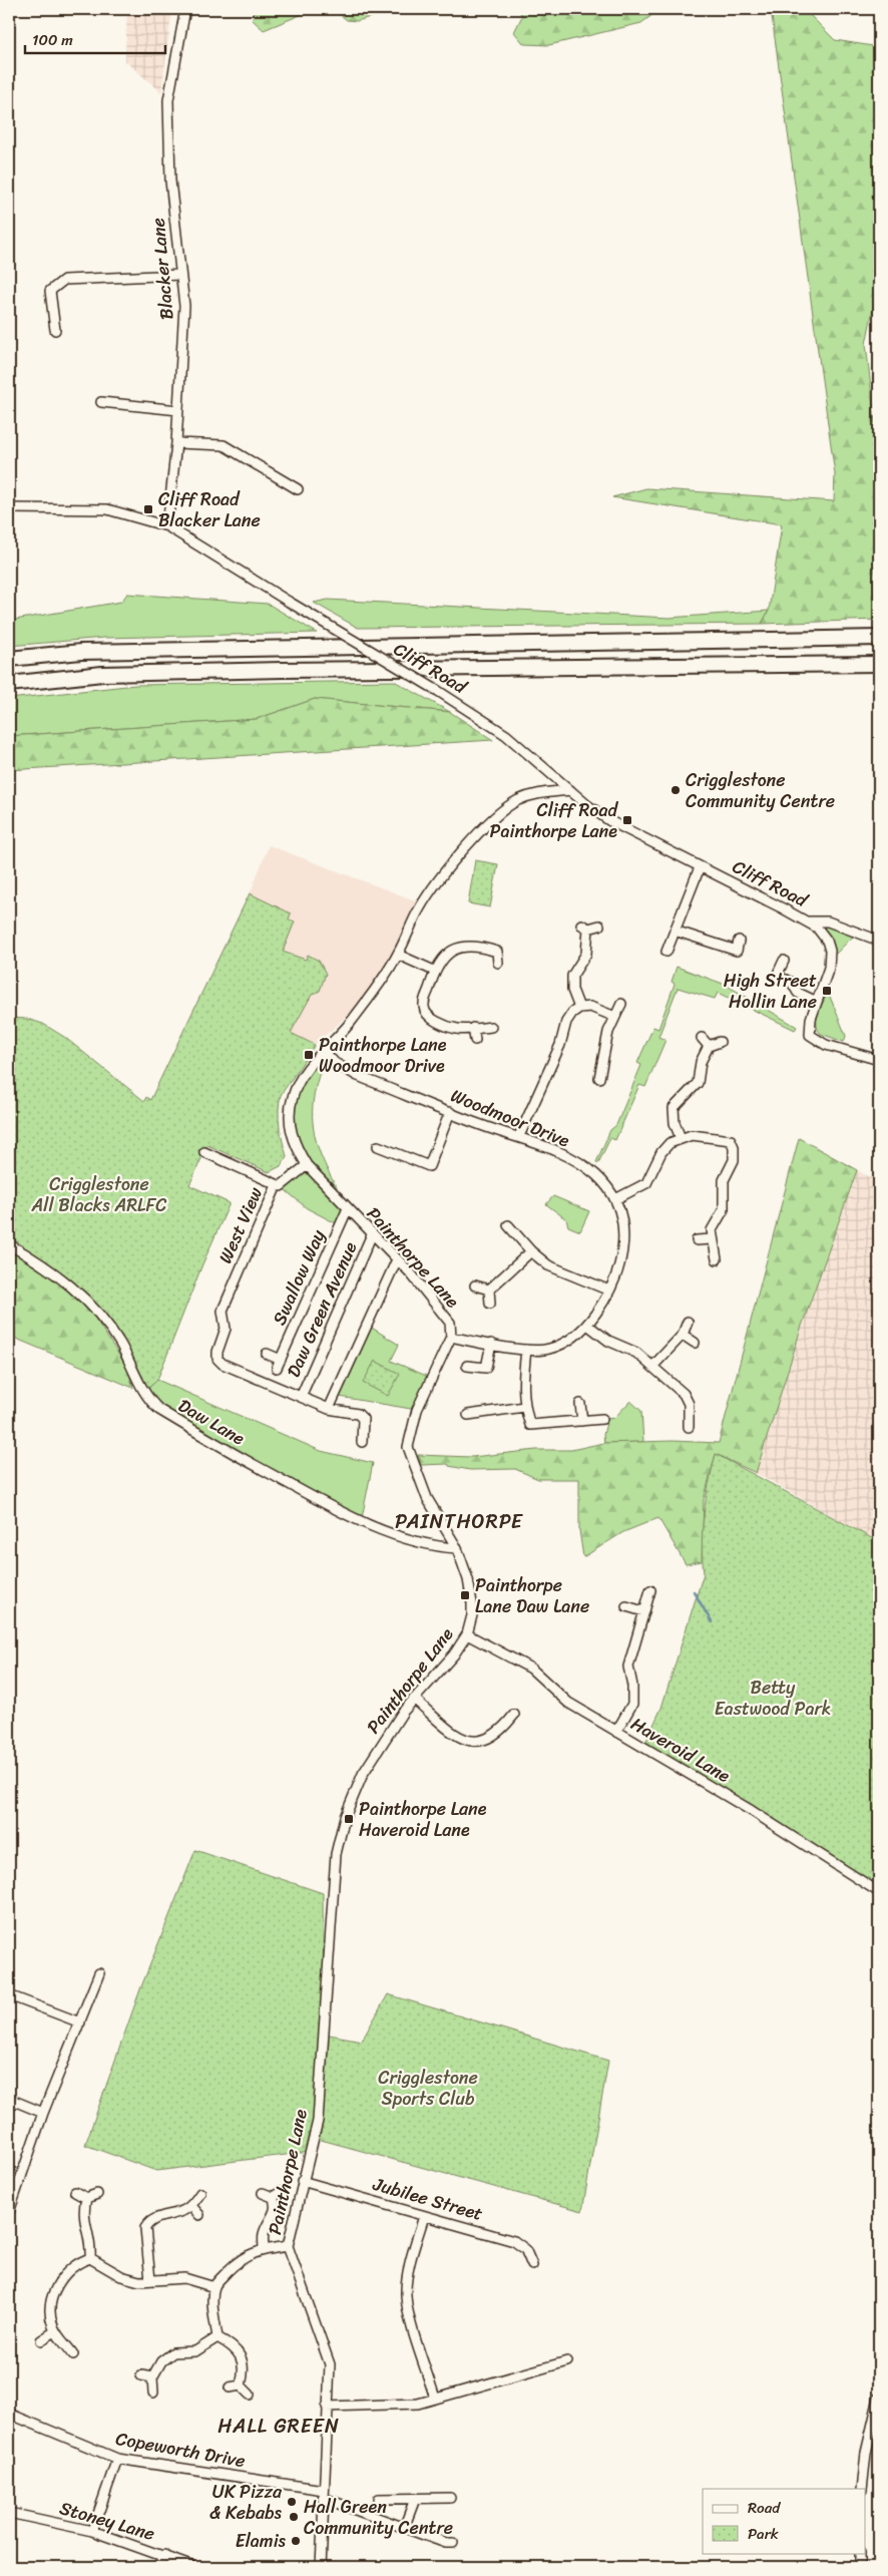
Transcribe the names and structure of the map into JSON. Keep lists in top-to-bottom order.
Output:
{
  "streets": {
    "street": [
      "Blacker Lane",
      "Cliff Road",
      "Woodmoor Drive",
      "West View",
      "Painthorpe Lane",
      "Swallow Way",
      "Daw Green Avenue",
      "Daw Lane",
      "Haveroid Lane",
      "Jubilee Street",
      "Copeworth Drive",
      "Stoney Lane"
    ]
  },
  "crossings": [
    ["Blacker Lane", "Cliff Road"],
    ["Cliff Road", "Painthorpe Lane"],
    ["Woodmoor Drive", "Painthorpe Lane"],
    ["West View", "Daw Green Avenue"],
    ["Painthorpe Lane", "Swallow Way"],
    ["Painthorpe Lane", "Daw Green Avenue"],
    ["Painthorpe Lane", "Daw Lane"],
    ["Painthorpe Lane", "Haveroid Lane"],
    ["Painthorpe Lane", "Jubilee Street"],
    ["Painthorpe Lane", "Copeworth Drive"]
  ],
  "districts": ["PAINTHORPE", "HALL GREEN"],
  "parks": ["Crigglestone All Blacks ARLFC", "Betty Eastwood Park", "Crigglestone Sports Club"],
  "places": {
    "transit": [
      "Cliff Road Blacker Lane",
      "Cliff Road Painthorpe Lane",
      "High Street Hollin Lane",
      "Painthorpe Lane Woodmoor Drive",
      "Painthorpe Lane Daw Lane",
      "Painthorpe Lane Haveroid Lane"
    ],
    "other": [
      "Crigglestone Community Centre",
      "UK Pizza & Kebabs",
      "Hall Green Community Centre",
      "Elamis"
    ]
  },
  "legend": ["Road", "Park"],
  "scale_bar": "100 m"
}
